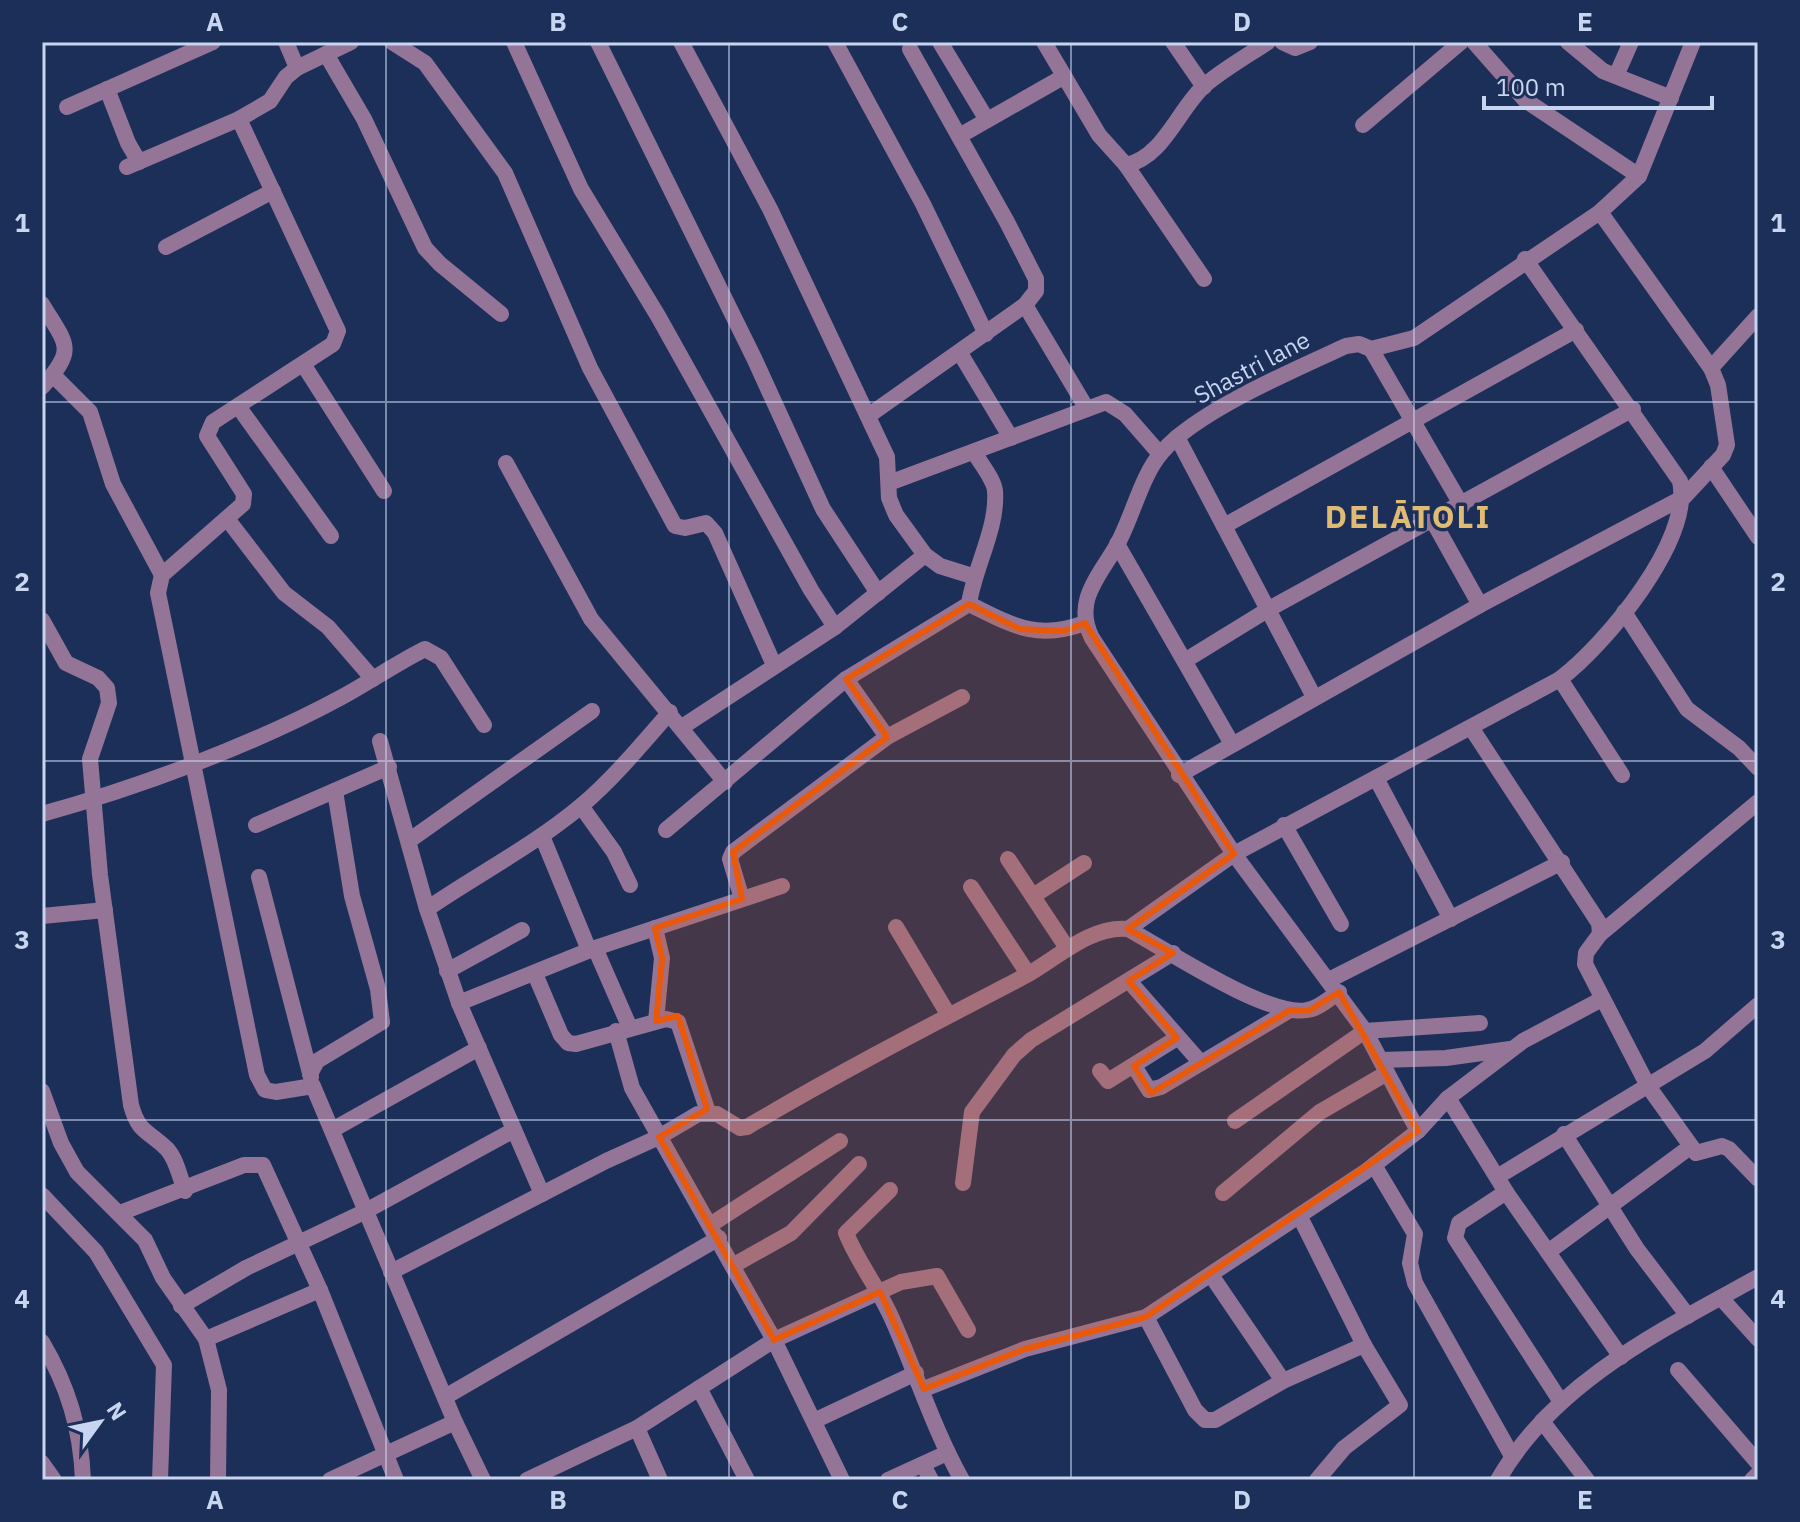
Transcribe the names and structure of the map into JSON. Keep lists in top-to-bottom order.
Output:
{
  "streets": {
    "street": ["Shastri lane"]
  },
  "districts": ["DELĀTOLI"],
  "scale_bar": "100 m",
  "north": "top right",
  "grid": {
    "columns": [
      "A",
      "B",
      "C",
      "D",
      "E"
    ],
    "rows": [
      "1",
      "2",
      "3",
      "4"
    ]
  }
}
